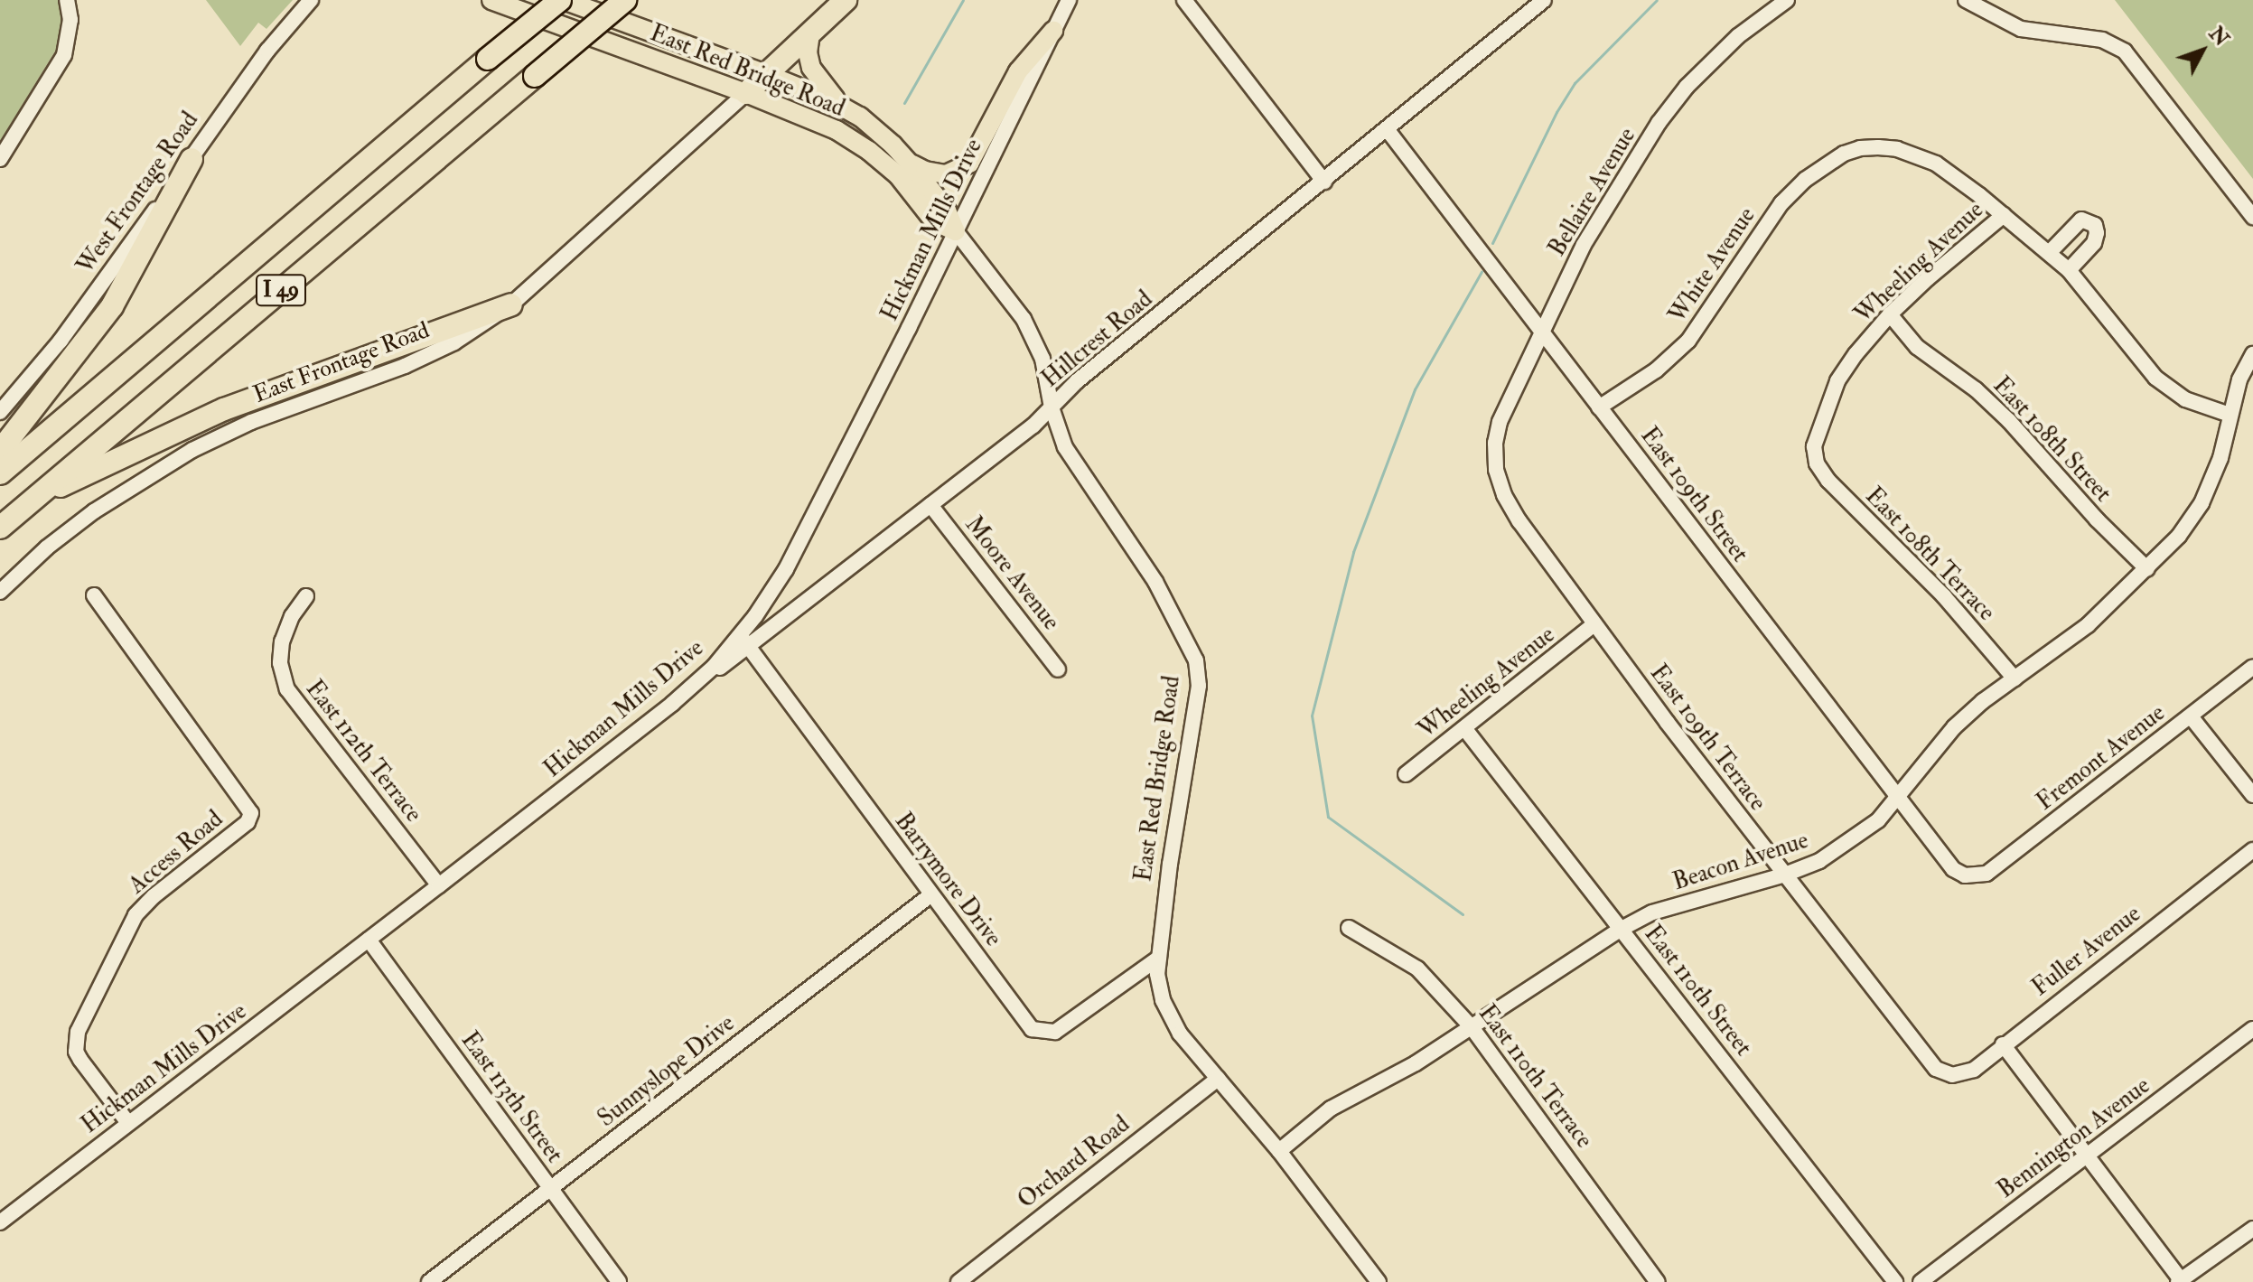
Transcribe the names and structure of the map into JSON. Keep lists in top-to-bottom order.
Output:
{
  "streets": {
    "highway": ["I 49"],
    "main road": ["East Red Bridge Road"],
    "street": [
      "Bellaire Avenue",
      "West Frontage Road",
      "Hickman Mills Drive",
      "Wheeling Avenue",
      "White Avenue",
      "Hillcrest Road",
      "East Frontage Road",
      "East 108th Street",
      "East 109th Street",
      "East 108th Terrace",
      "Moore Avenue",
      "East 109th Terrace",
      "East 112th Terrace",
      "Fremont Avenue",
      "Access Road",
      "Beacon Avenue",
      "Barrymore Drive",
      "Fuller Avenue",
      "East 110th Street",
      "Sunnyslope Drive",
      "East 110th Terrace",
      "East 113th Street",
      "Bennington Avenue",
      "Orchard Road"
    ]
  },
  "crossings": [
    ["East Red Bridge Road", "Hickman Mills Drive"],
    ["East Red Bridge Road", "I 49"],
    ["East Red Bridge Road", "Hillcrest Road"],
    ["East Red Bridge Road", "East Frontage Road"],
    ["East Red Bridge Road", "Beacon Avenue"],
    ["East Red Bridge Road", "Barrymore Drive"],
    ["East Red Bridge Road", "Orchard Road"],
    ["Bellaire Avenue", "East 109th Street"],
    ["Bellaire Avenue", "East 109th Terrace"],
    ["Hickman Mills Drive", "Hillcrest Road"],
    ["Hickman Mills Drive", "East 112th Terrace"],
    ["Hickman Mills Drive", "Access Road"],
    ["Hickman Mills Drive", "Barrymore Drive"],
    ["Hickman Mills Drive", "East 113th Street"],
    ["Wheeling Avenue", "White Avenue"],
    ["Wheeling Avenue", "East 108th Street"],
    ["Wheeling Avenue", "East 108th Terrace"],
    ["Wheeling Avenue", "East 109th Terrace"],
    ["Wheeling Avenue", "East 110th Street"],
    ["White Avenue", "East 109th Street"],
    ["Hillcrest Road", "East 109th Street"],
    ["Hillcrest Road", "Moore Avenue"],
    ["Hillcrest Road", "Barrymore Drive"],
    ["East 108th Street", "Beacon Avenue"],
    ["East 109th Street", "Fremont Avenue"],
    ["East 109th Street", "Beacon Avenue"],
    ["East 108th Terrace", "Beacon Avenue"],
    ["East 109th Terrace", "Beacon Avenue"],
    ["East 109th Terrace", "Fuller Avenue"],
    ["Beacon Avenue", "East 110th Street"],
    ["Beacon Avenue", "East 110th Terrace"],
    ["Barrymore Drive", "Sunnyslope Drive"],
    ["Sunnyslope Drive", "East 113th Street"]
  ],
  "north": "top right"
}
